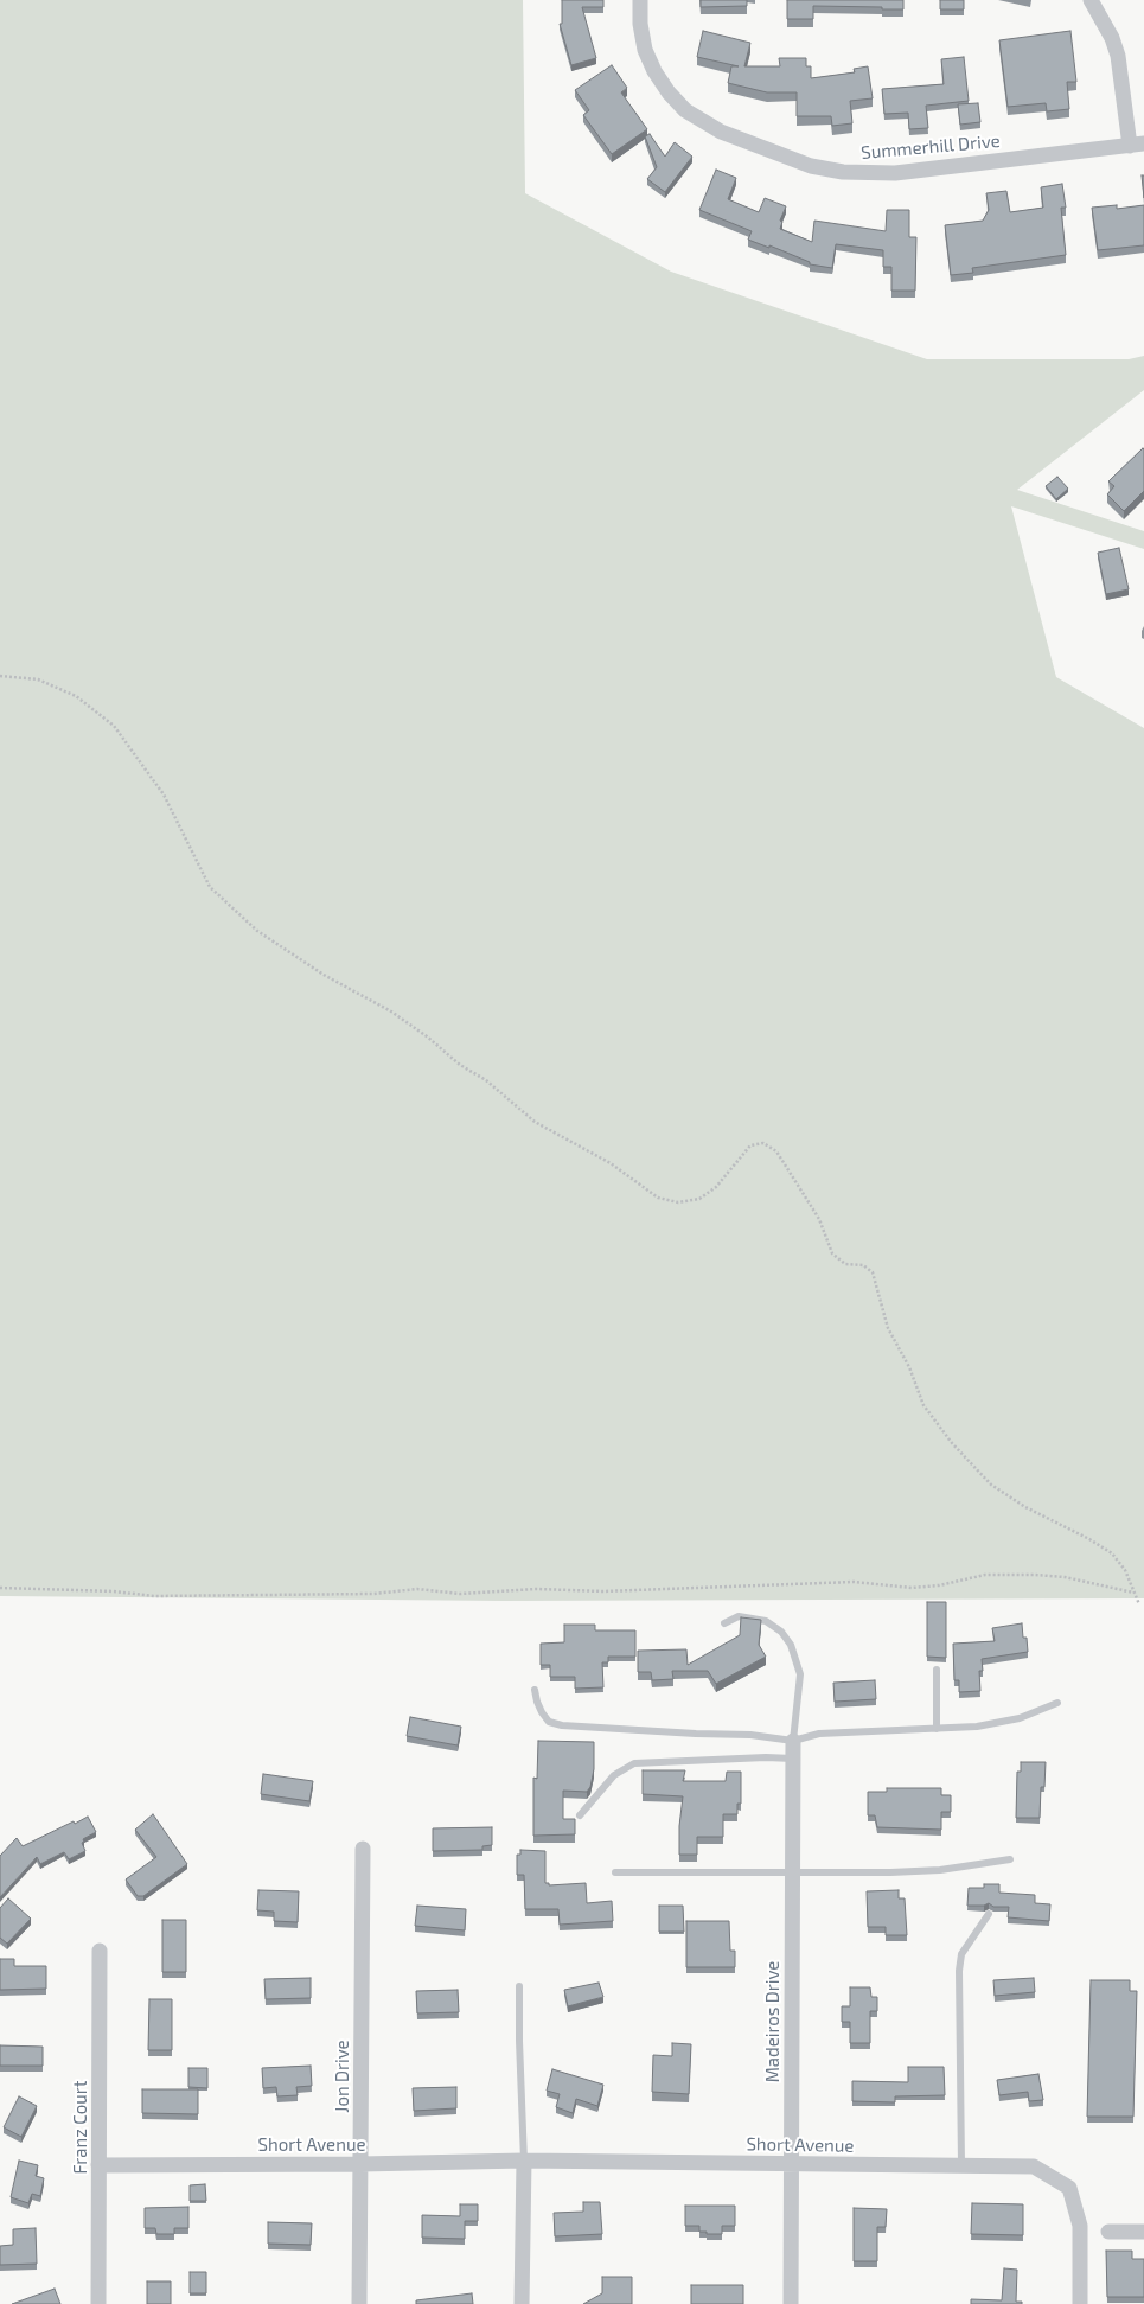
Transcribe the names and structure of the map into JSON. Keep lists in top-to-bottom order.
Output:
{
  "streets": {
    "street": [
      "Summerhill Drive",
      "Madeiros Drive",
      "Jon Drive",
      "Franz Court",
      "Short Avenue"
    ]
  },
  "crossings": [
    ["Madeiros Drive", "Short Avenue"],
    ["Jon Drive", "Short Avenue"],
    ["Franz Court", "Short Avenue"]
  ]
}
